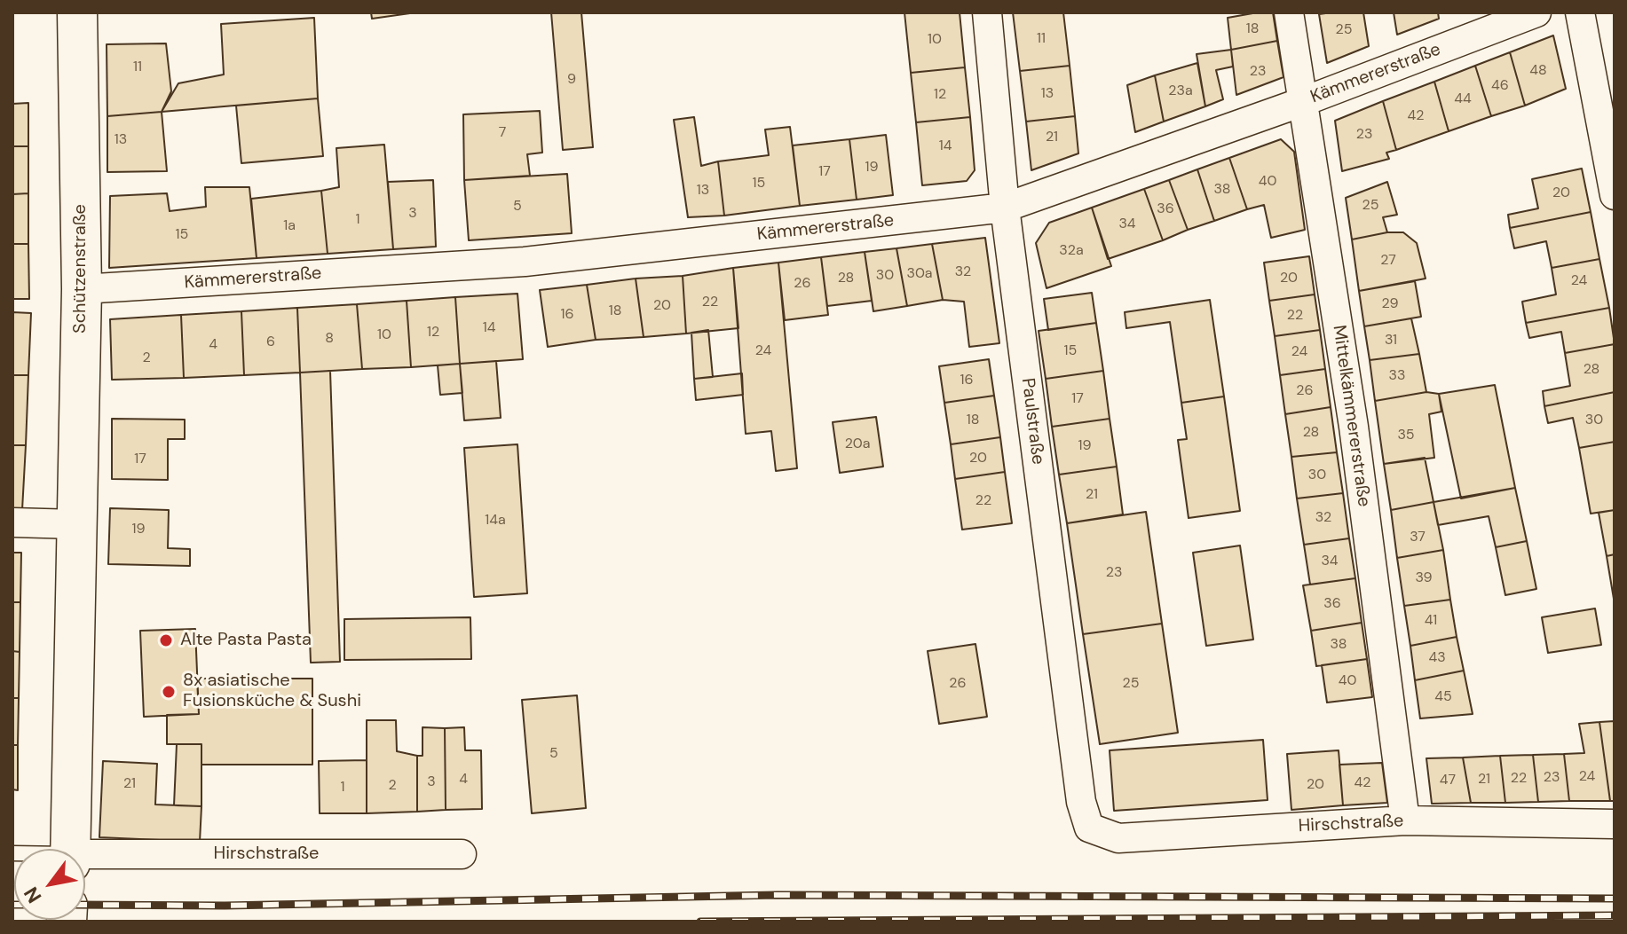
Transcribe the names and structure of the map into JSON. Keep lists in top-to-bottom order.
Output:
{
  "streets": {
    "main road": ["Schützenstraße"],
    "street": [
      "Kämmererstraße",
      "Mittelkämmererstraße",
      "Paulstraße",
      "Hirschstraße"
    ]
  },
  "crossings": [
    ["Kämmererstraße", "Schützenstraße"],
    ["Kämmererstraße", "Mittelkämmererstraße"],
    ["Kämmererstraße", "Paulstraße"],
    ["Mittelkämmererstraße", "Hirschstraße"],
    ["Paulstraße", "Hirschstraße"]
  ],
  "places": ["Alte Pasta Pasta", "8x asiatische Fusionsküche & Sushi"],
  "house_numbers": [
    "18",
    "25",
    "11",
    "10",
    "11",
    "48",
    "23",
    "9",
    "46",
    "23a",
    "13",
    "12",
    "44",
    "42",
    "7",
    "23",
    "21",
    "13",
    "14",
    "19",
    "17",
    "40",
    "15",
    "38",
    "13",
    "20",
    "25",
    "5",
    "36",
    "3",
    "1",
    "34",
    "1a",
    "15",
    "32a",
    "27",
    "32",
    "30a",
    "30",
    "28",
    "20",
    "24",
    "26",
    "22",
    "29",
    "20",
    "18",
    "16",
    "22",
    "14",
    "12",
    "10",
    "8",
    "31",
    "6",
    "4",
    "24",
    "15",
    "24",
    "2",
    "28",
    "33",
    "16",
    "26",
    "17",
    "18",
    "30",
    "28",
    "35",
    "20a",
    "19",
    "20",
    "17",
    "30",
    "21",
    "22",
    "32",
    "14a",
    "19",
    "37",
    "34",
    "23",
    "39",
    "36",
    "41",
    "38",
    "43",
    "40",
    "26",
    "25",
    "45",
    "5",
    "24",
    "23",
    "22",
    "4",
    "21",
    "47",
    "3",
    "42",
    "21",
    "20",
    "2",
    "1"
  ],
  "north": "bottom left"
}
